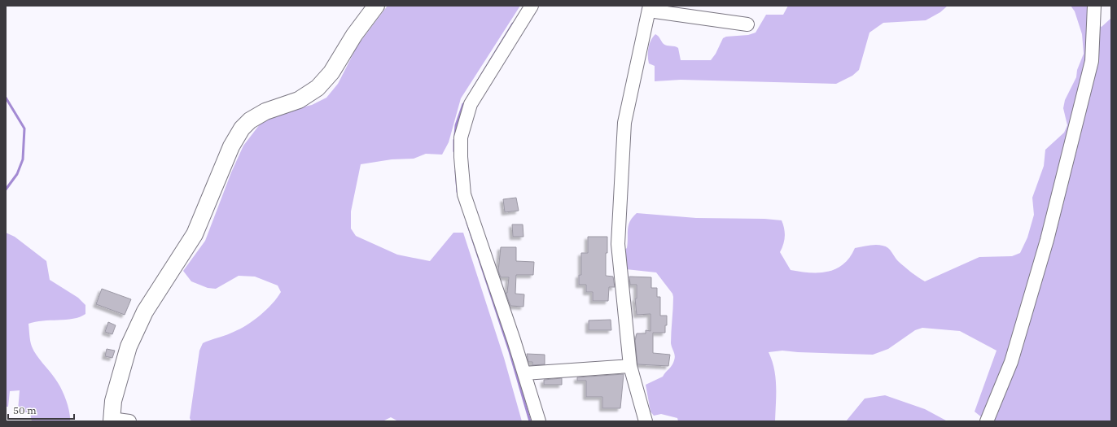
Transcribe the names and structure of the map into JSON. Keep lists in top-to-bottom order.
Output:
{
  "scale_bar": "50 m"
}
